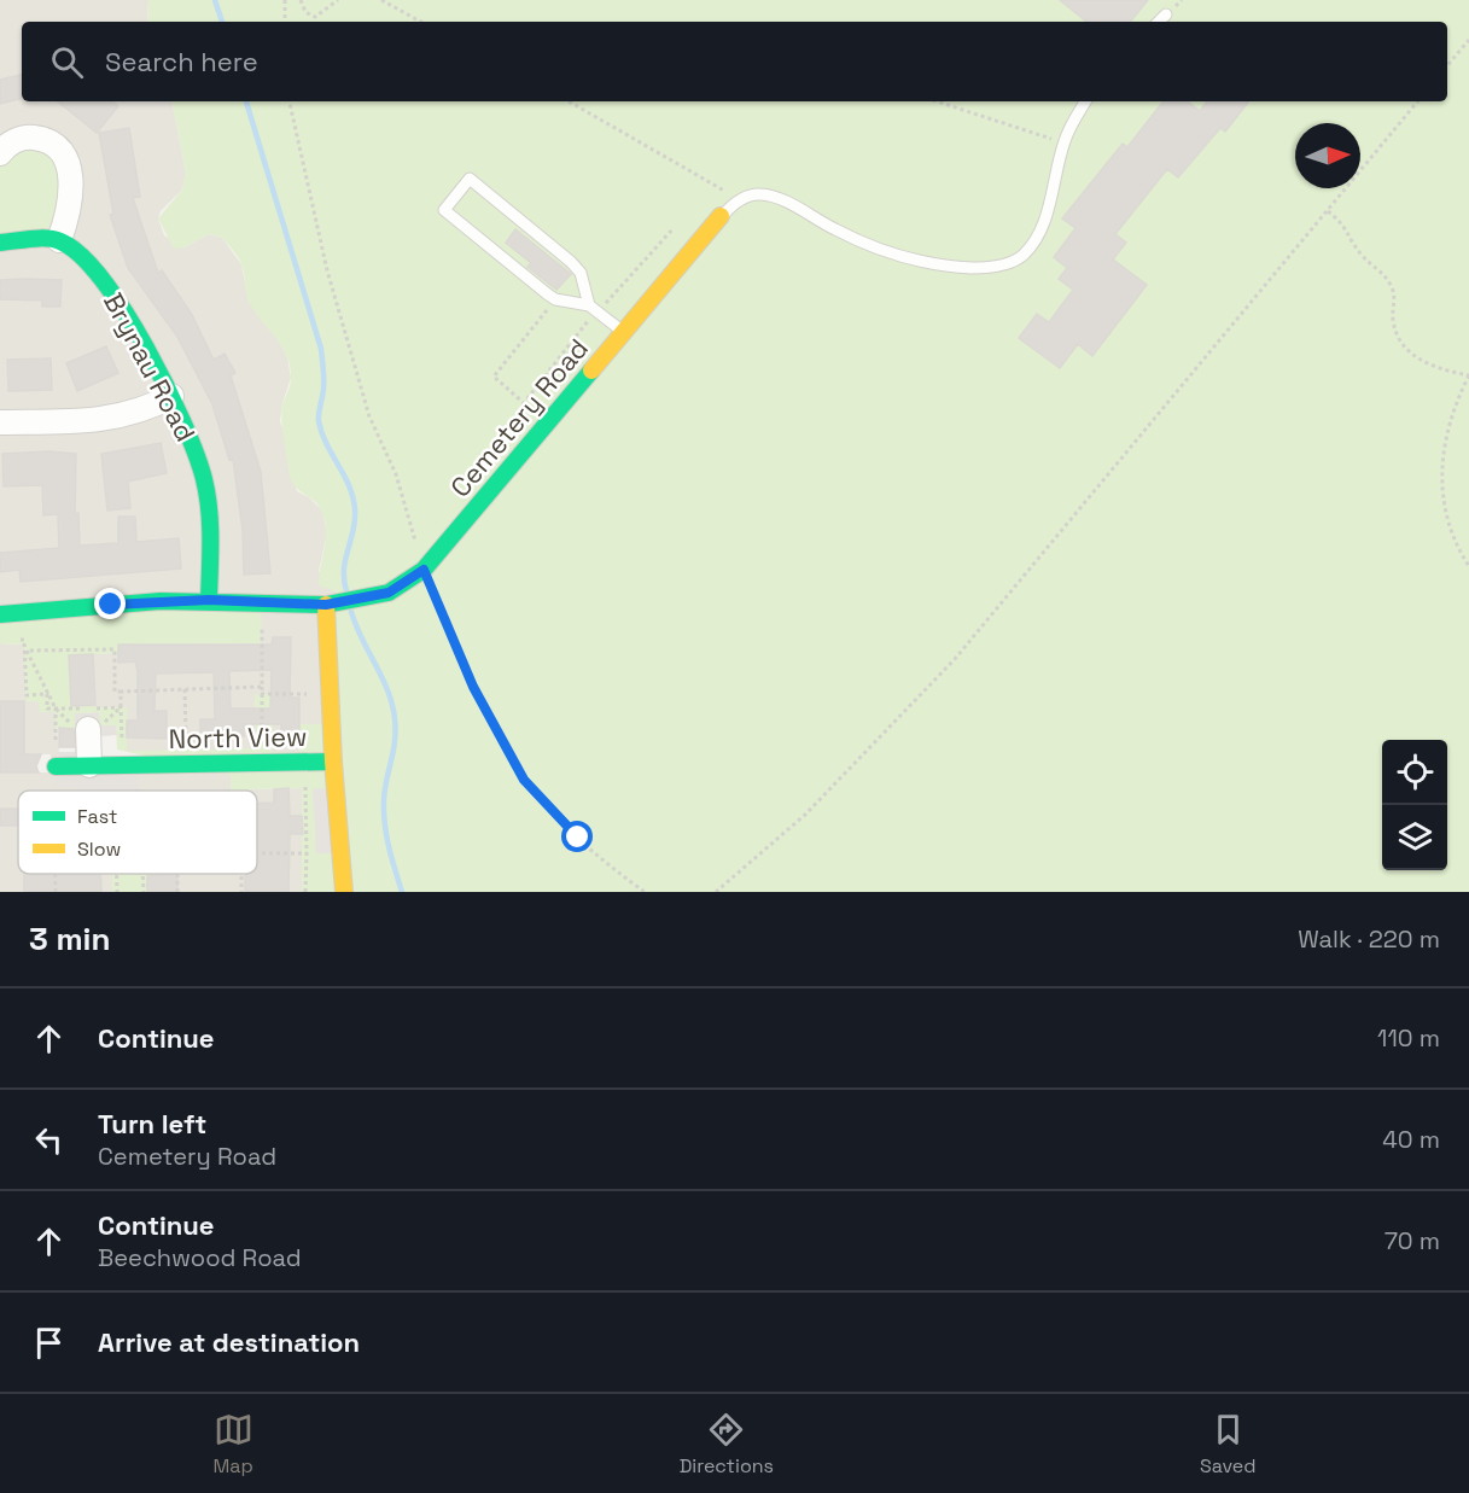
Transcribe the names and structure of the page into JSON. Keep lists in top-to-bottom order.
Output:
{
  "streets": {
    "street": ["Brynau Road", "Cemetery Road", "North View"]
  },
  "crossings": [
    ["Brynau Road", "Cemetery Road"]
  ],
  "legend": ["Fast", "Slow"],
  "north": "right",
  "page": {
    "search": "Search here",
    "heading": ["3 min", "Walk · 220 m"],
    "list": [
      ["Continue", "110 m"],
      ["Turn left", "Cemetery Road", "40 m"],
      ["Continue", "Beechwood Road", "70 m"],
      "Arrive at destination"
    ],
    "nav": ["Map", "Directions", "Saved"]
  }
}
